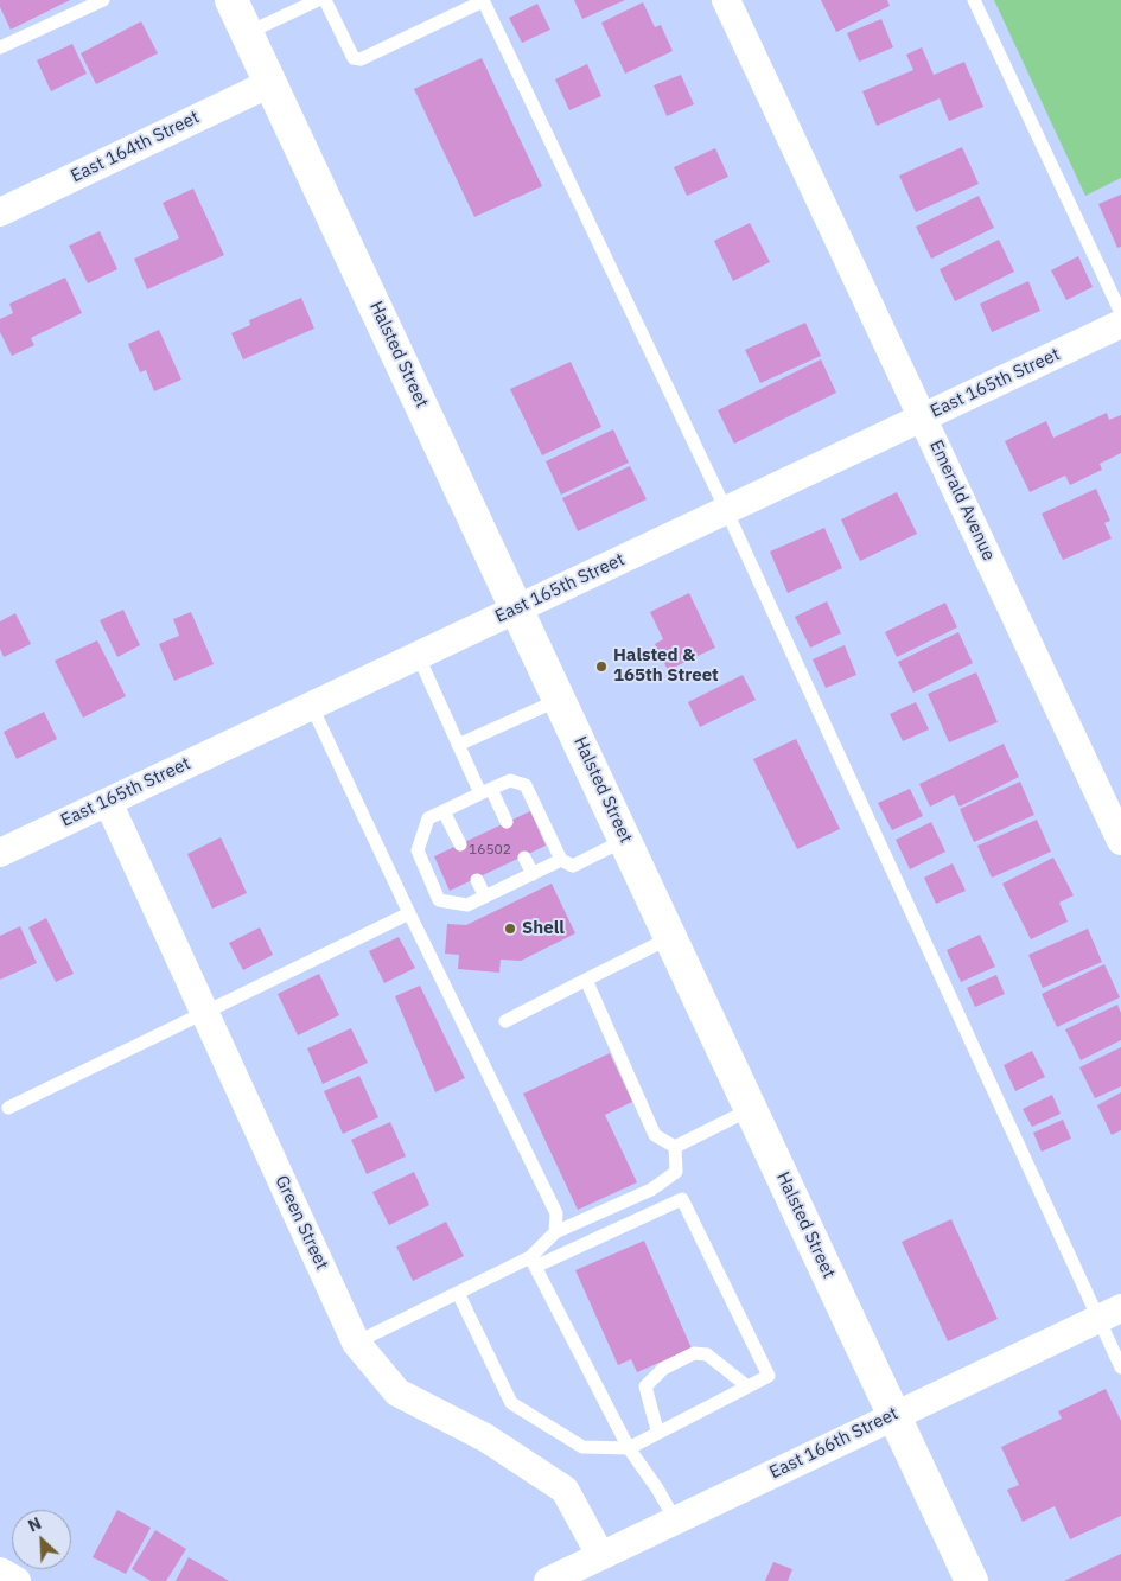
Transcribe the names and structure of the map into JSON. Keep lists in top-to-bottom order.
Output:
{
  "streets": {
    "main road": ["Halsted Street"],
    "street": [
      "East 164th Street",
      "East 165th Street",
      "Emerald Avenue",
      "Green Street",
      "East 166th Street"
    ]
  },
  "crossings": [
    ["East 164th Street", "Halsted Street"],
    ["Halsted Street", "East 165th Street"],
    ["Halsted Street", "East 166th Street"],
    ["East 165th Street", "Emerald Avenue"],
    ["East 165th Street", "Green Street"],
    ["Green Street", "East 166th Street"]
  ],
  "places": ["Halsted & 165th Street", "Shell"],
  "house_numbers": ["16502"],
  "north": "top left"
}
